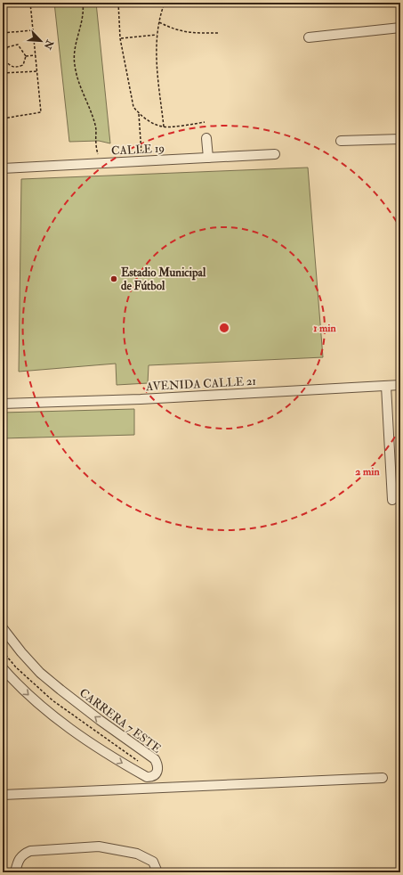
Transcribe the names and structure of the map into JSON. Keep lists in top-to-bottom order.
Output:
{
  "streets": {
    "street": ["CALLE 19", "AVENIDA CALLE 21", "CARRERA 7 ESTE"]
  },
  "places": ["Estadio Municipal de Fútbol"],
  "north": "bottom right",
  "rings": ["1 min", "2 min"]
}
